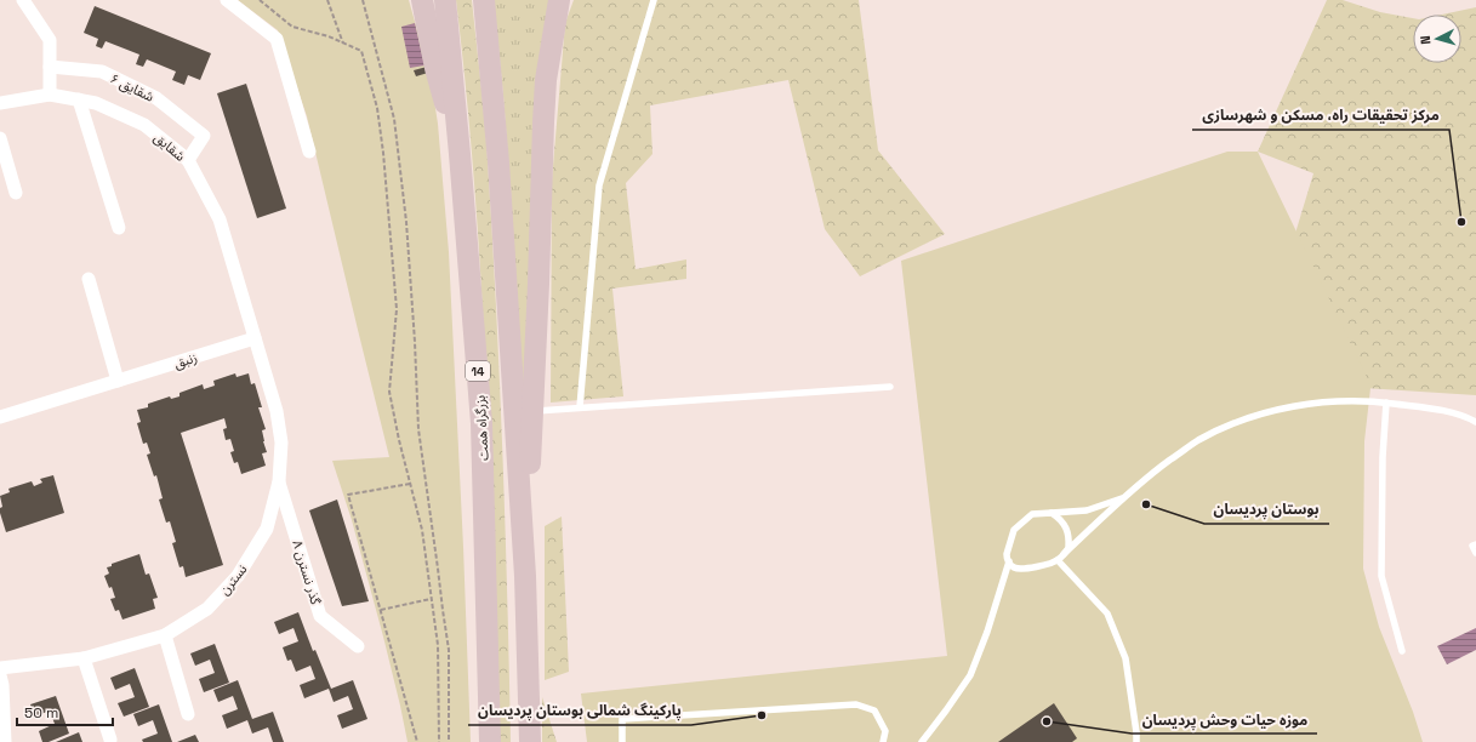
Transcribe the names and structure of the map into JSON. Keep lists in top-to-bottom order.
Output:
{
  "streets": {
    "highway": ["14", "بزرگراه همت"],
    "street": [
      "شقایق ۶",
      "شقایق",
      "زنبق",
      "گذر نسترن ۸",
      "نسترن"
    ]
  },
  "crossings": [
    ["شقایق ۶", "شقایق"],
    ["شقایق", "زنبق"],
    ["شقایق", "نسترن"],
    ["زنبق", "نسترن"],
    ["گذر نسترن ۸", "نسترن"]
  ],
  "places": [
    "مرکز تحقیقات راه، مسکن و شهرسازی",
    "بوستان پردیسان",
    "پارکینگ شمالی بوستان پردیسان",
    "موزه حیات وحش پردیسان"
  ],
  "scale_bar": "50 m",
  "north": "left"
}
